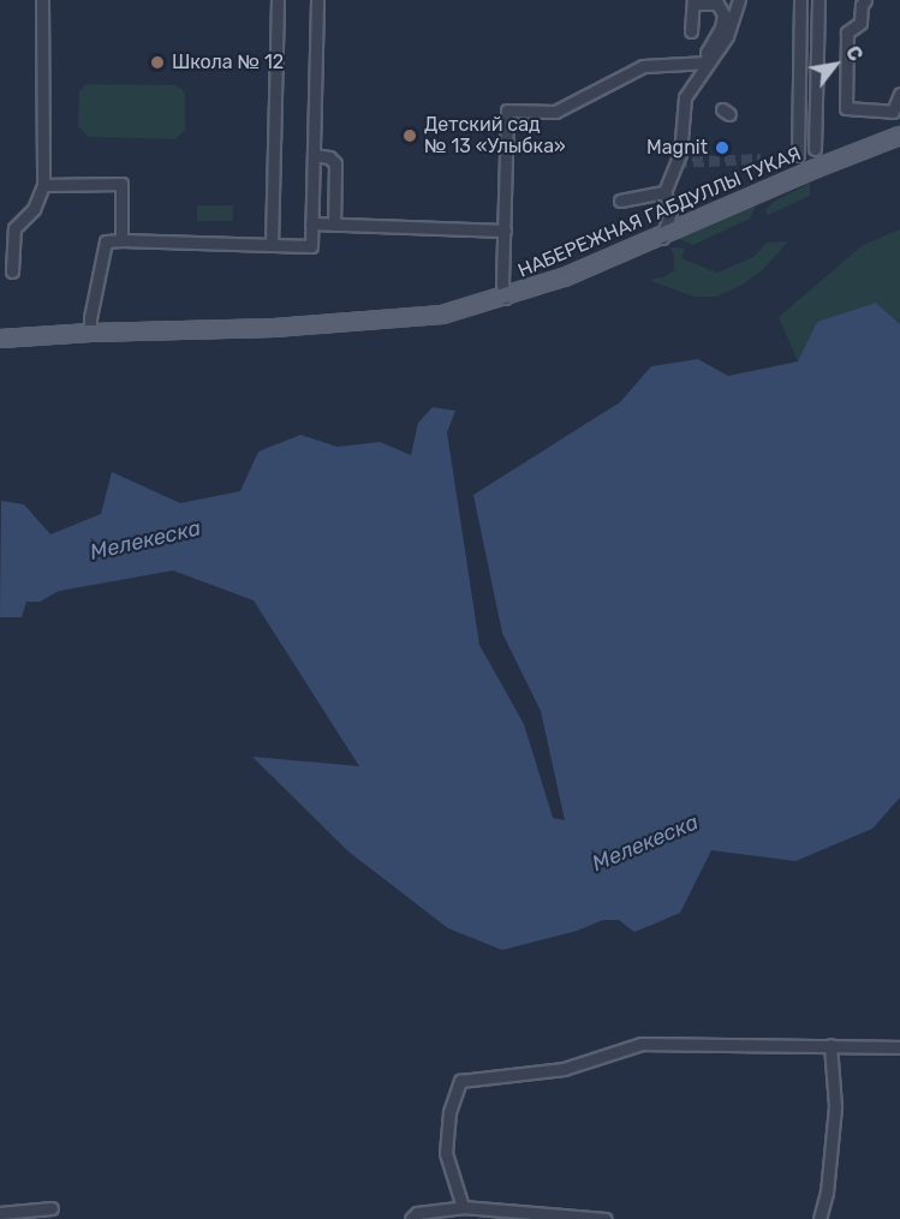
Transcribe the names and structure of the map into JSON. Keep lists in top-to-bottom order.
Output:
{
  "streets": {
    "main road": ["НАБЕРЕЖНАЯ ГАБДУЛЛЫ ТУКАЯ"]
  },
  "water": ["Мелекеска"],
  "places": ["Школа № 12", "Детский сад № 13 «Улыбка»", "Magnit"],
  "north": "top right"
}
